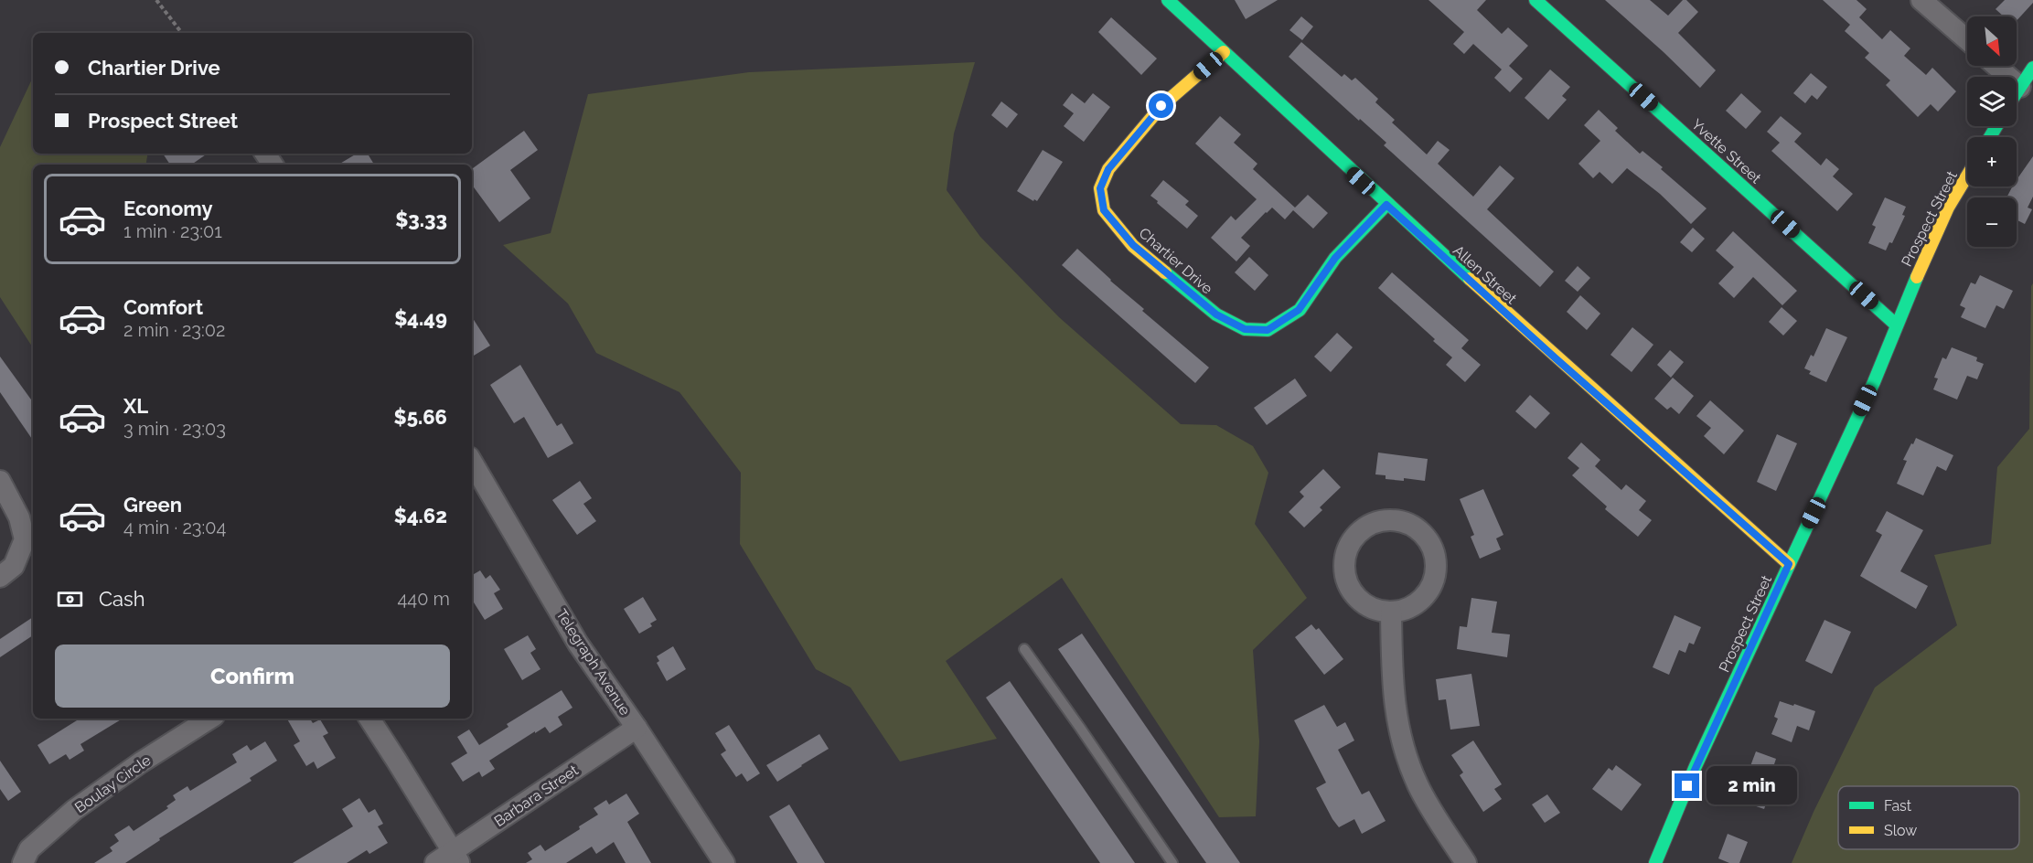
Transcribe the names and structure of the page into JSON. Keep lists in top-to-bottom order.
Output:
{
  "streets": {
    "street": [
      "Yvette Street",
      "Prospect Street",
      "Chartier Drive",
      "Allen Street",
      "Telegraph Avenue",
      "Boulay Circle",
      "Barbara Street"
    ]
  },
  "crossings": [
    ["Yvette Street", "Prospect Street"],
    ["Prospect Street", "Allen Street"],
    ["Chartier Drive", "Allen Street"],
    ["Telegraph Avenue", "Barbara Street"]
  ],
  "legend": ["Fast", "Slow"],
  "north": "bottom right",
  "page": {
    "map_buttons": ["+", "−"],
    "banner": ["Chartier Drive", "Prospect Street"],
    "list": [
      {
        "name": "Economy",
        "note": "1 min · 23:01",
        "value": "$3.33"
      },
      {
        "name": "Comfort",
        "note": "2 min · 23:02",
        "value": "$4.49"
      },
      {
        "name": "XL",
        "note": "3 min · 23:03",
        "value": "$5.66"
      },
      {
        "name": "Green",
        "note": "4 min · 23:04",
        "value": "$4.62"
      }
    ],
    "pay": ["Cash", "440 m"],
    "buttons": "Confirm",
    "bubble": "2 min"
  }
}
